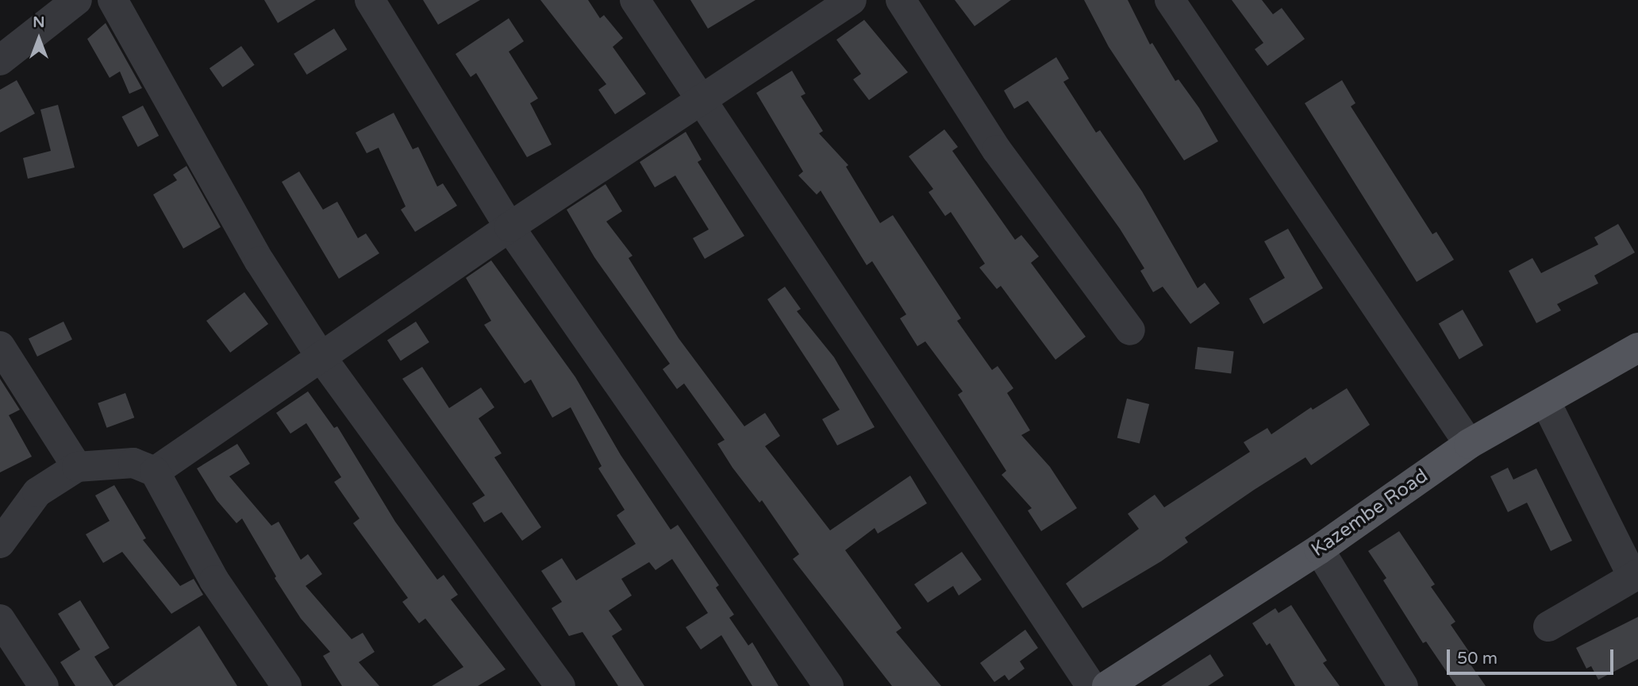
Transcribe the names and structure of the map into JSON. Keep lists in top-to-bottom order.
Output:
{
  "streets": {
    "main road": ["Kazembe Road"]
  },
  "scale_bar": "50 m",
  "north": "top"
}
